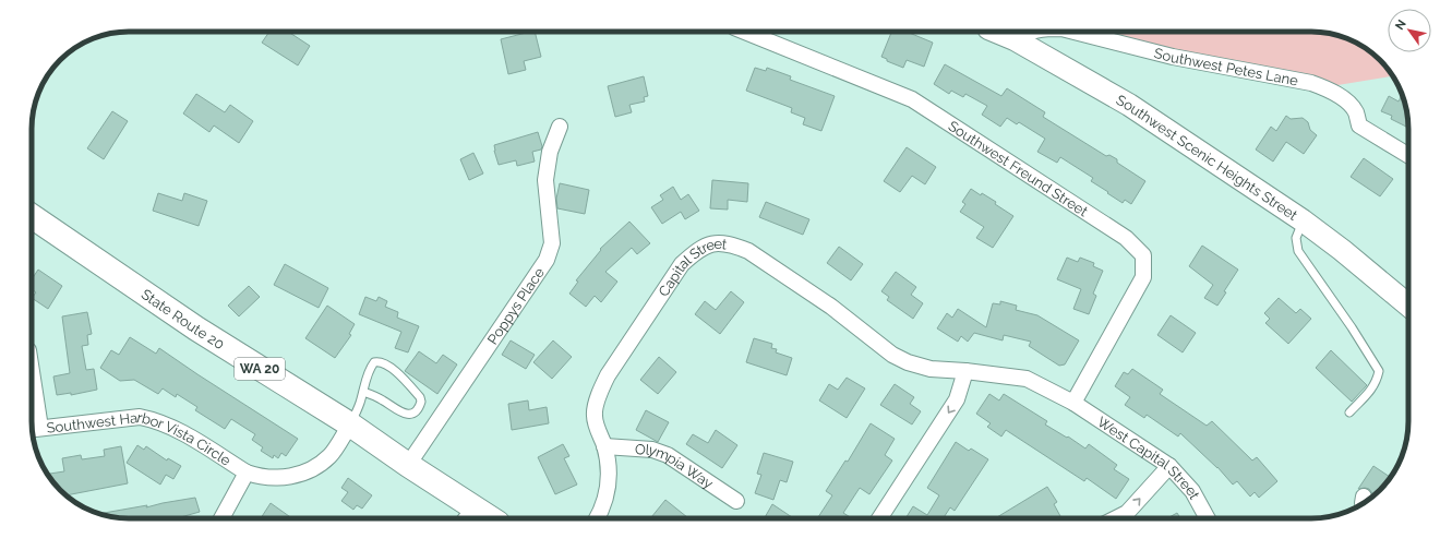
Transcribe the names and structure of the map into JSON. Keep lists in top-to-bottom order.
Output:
{
  "streets": {
    "main road": ["State Route 20", "WA 20"],
    "street": [
      "Southwest Petes Lane",
      "Southwest Scenic Heights Street",
      "Southwest Freund Street",
      "Capital Street",
      "Poppys Place",
      "Southwest Harbor Vista Circle",
      "West Capital Street",
      "Olympia Way"
    ]
  },
  "crossings": [
    ["Southwest Petes Lane", "Southwest Scenic Heights Street"],
    ["Southwest Freund Street", "Capital Street"],
    ["Southwest Freund Street", "West Capital Street"],
    ["Capital Street", "West Capital Street"],
    ["Capital Street", "Olympia Way"],
    ["Poppys Place", "State Route 20"],
    ["State Route 20", "Southwest Harbor Vista Circle"]
  ],
  "north": "top left"
}
